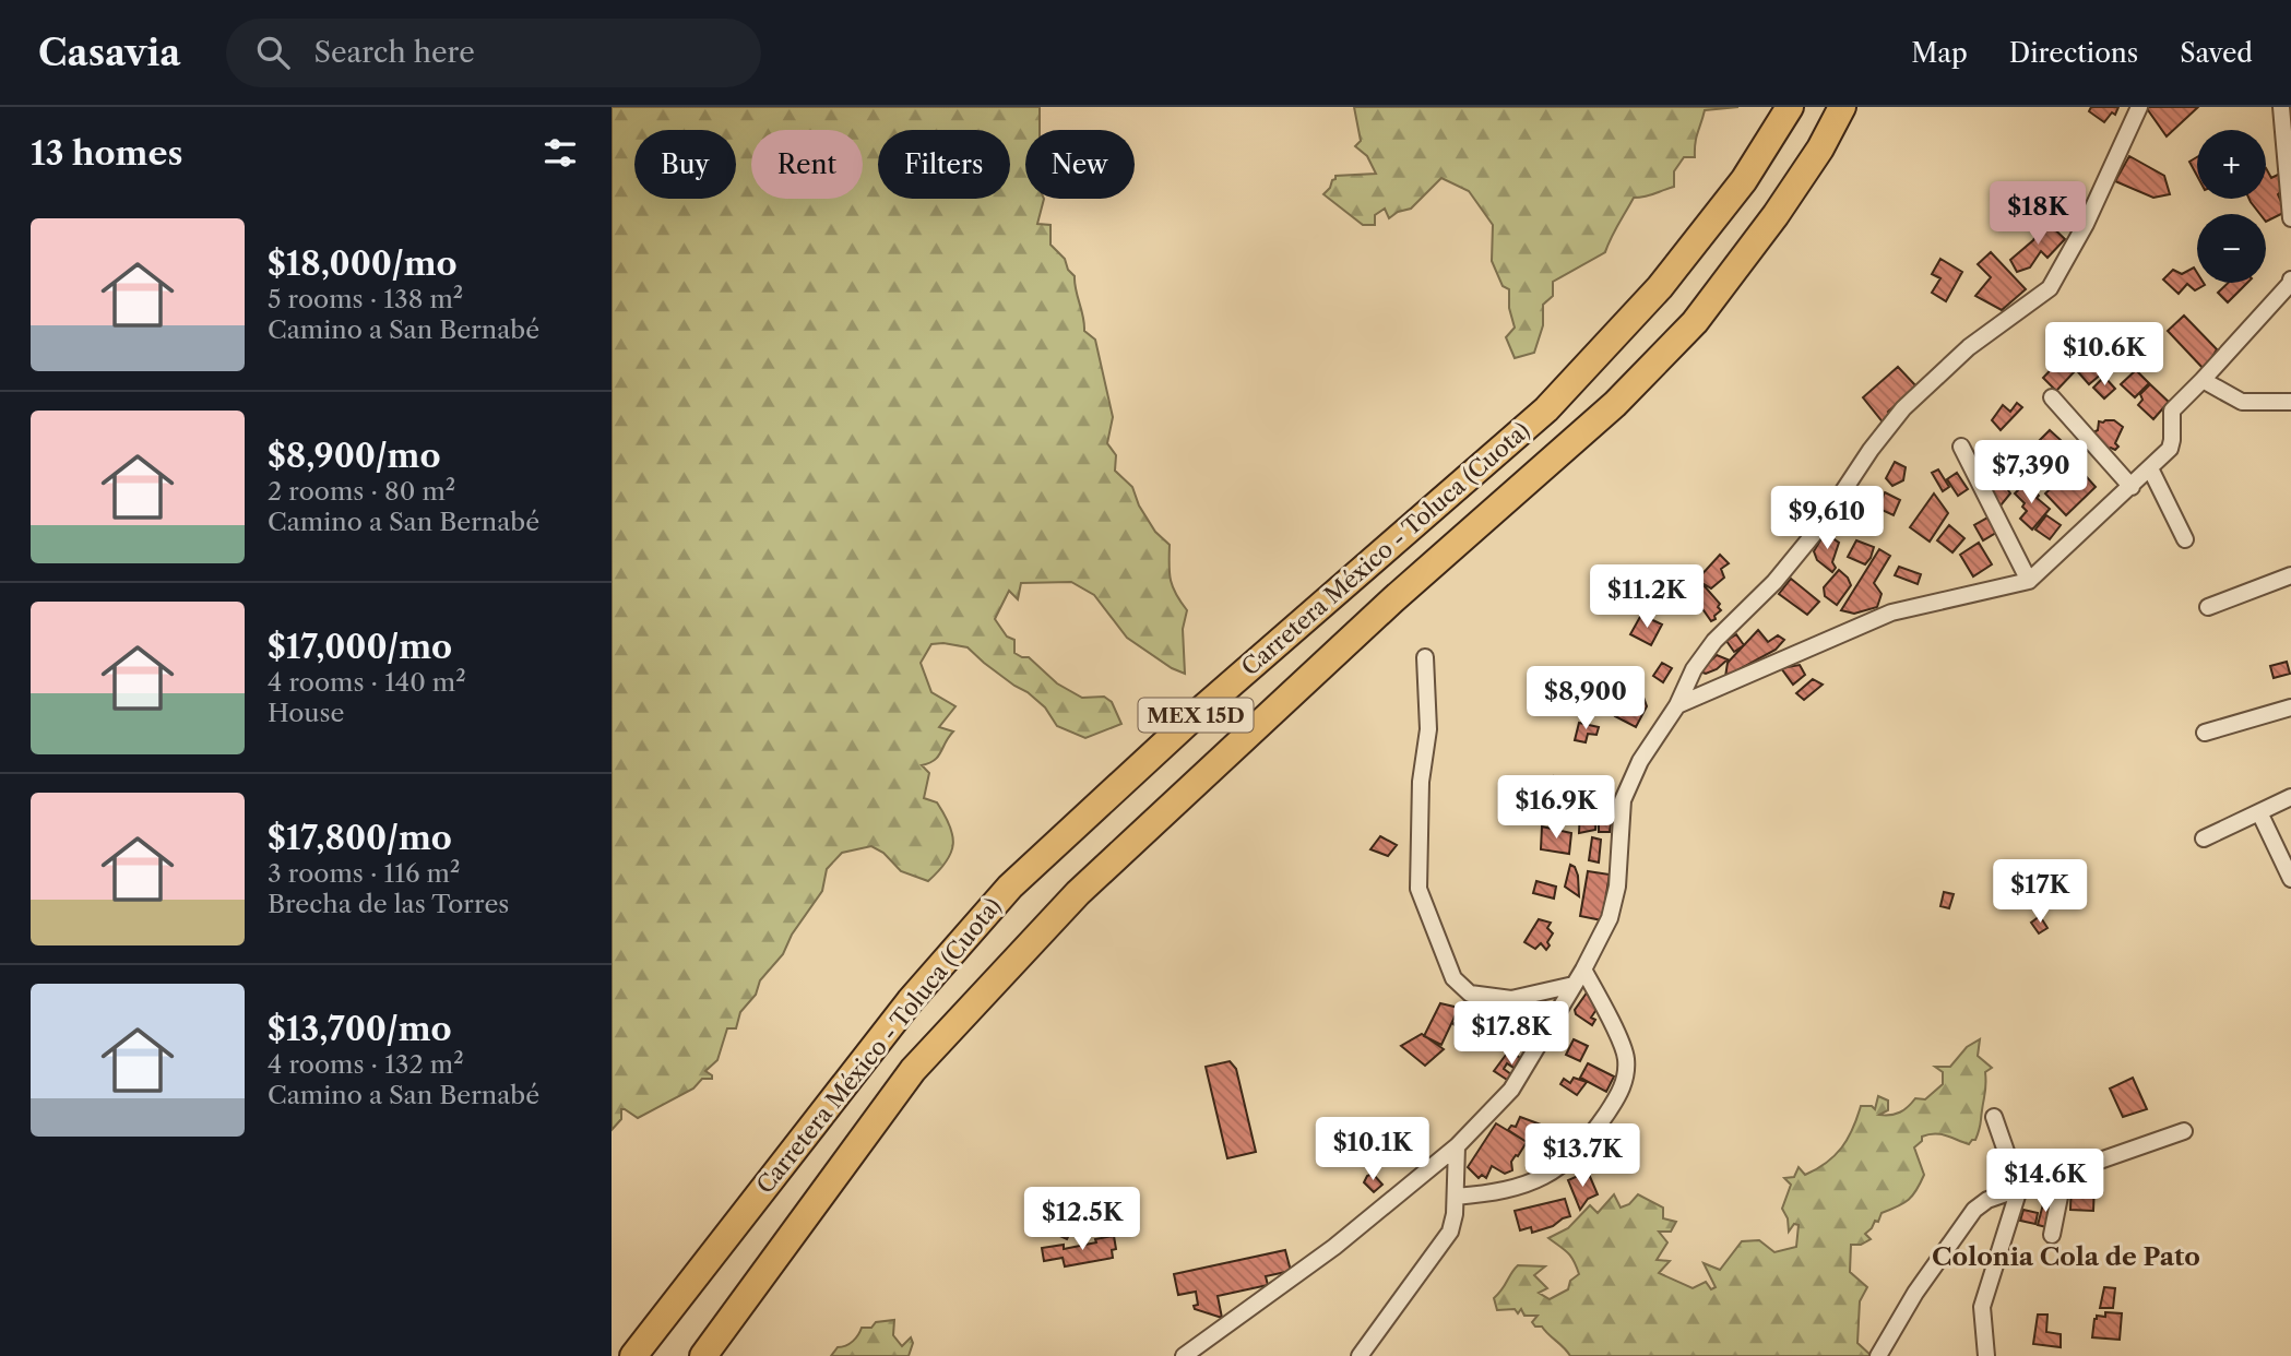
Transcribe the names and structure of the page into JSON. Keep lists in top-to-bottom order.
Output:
{
  "streets": {
    "highway": ["Carretera México - Toluca (Cuota)", "MEX 15D"]
  },
  "districts": ["Colonia Cola de Pato"],
  "page": {
    "header": "Casavia",
    "search": "Search here",
    "nav": ["Map", "Directions", "Saved"],
    "heading": "13 homes",
    "map_buttons": ["+", "−"],
    "chip": [
      "Buy",
      "Rent",
      "Filters",
      "New"
    ],
    "price": [
      "$18K",
      "$10.6K",
      "$7,390",
      "$9,610",
      "$11.2K",
      "$8,900",
      "$16.9K",
      "$17K",
      "$17.8K",
      "$10.1K",
      "$13.7K",
      "$14.6K",
      "$12.5K"
    ],
    "list": [
      {
        "name": "$18,000/mo",
        "note": "5 rooms · 138 m² · Camino a San Bernabé"
      },
      {
        "name": "$8,900/mo",
        "note": "2 rooms · 80 m² · Camino a San Bernabé"
      },
      {
        "name": "$17,000/mo",
        "note": "4 rooms · 140 m² · House"
      },
      {
        "name": "$17,800/mo",
        "note": "3 rooms · 116 m² · Brecha de las Torres"
      },
      {
        "name": "$13,700/mo",
        "note": "4 rooms · 132 m² · Camino a San Bernabé"
      }
    ]
  }
}
